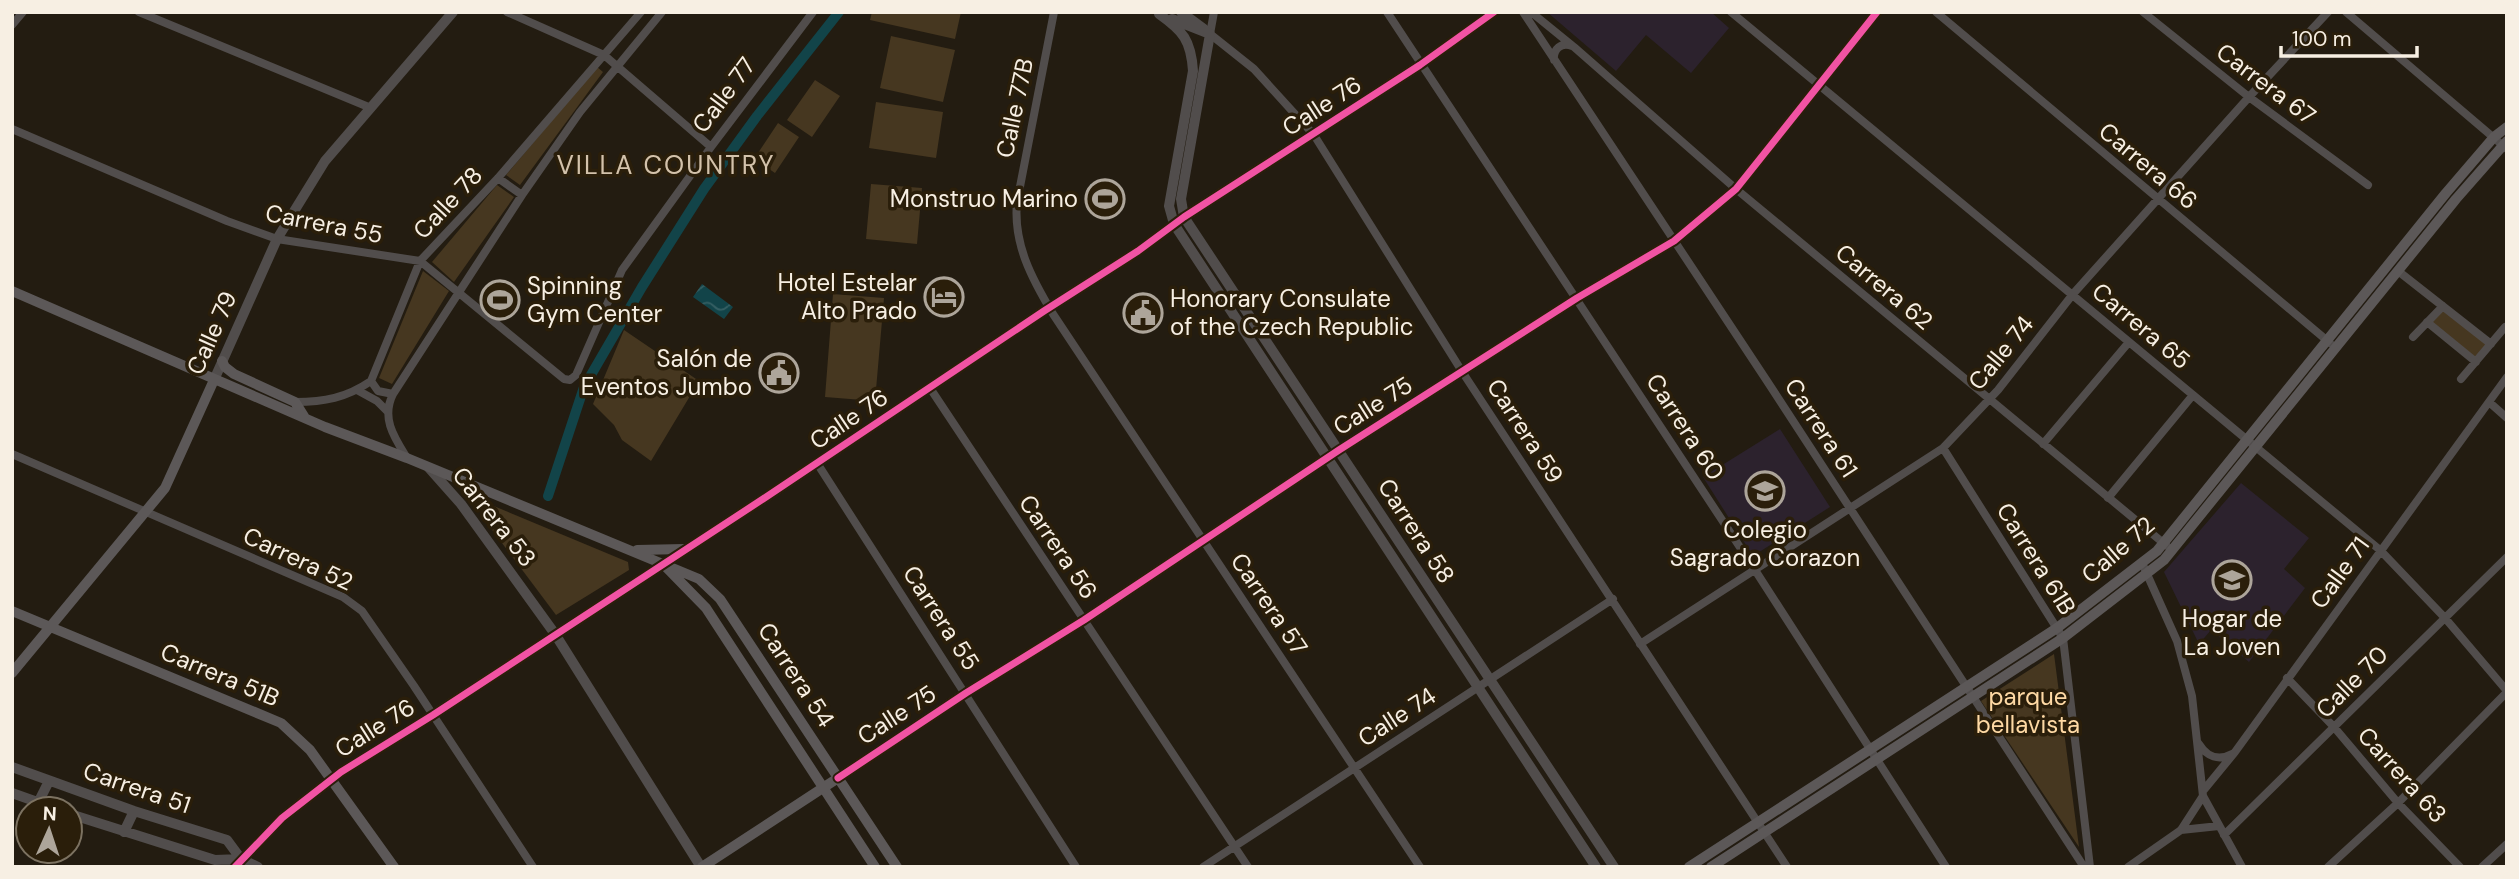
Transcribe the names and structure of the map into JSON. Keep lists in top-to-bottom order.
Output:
{
  "streets": {
    "main road": [
      "Calle 79",
      "Calle 75",
      "Carrera 53",
      "Calle 72",
      "Carrera 51B",
      "Carrera 54"
    ],
    "street": [
      "Carrera 67",
      "Calle 77",
      "Calle 76",
      "Calle 77B",
      "Carrera 66",
      "Calle 78",
      "Carrera 55",
      "Carrera 62",
      "Carrera 65",
      "Calle 74",
      "Carrera 60",
      "Carrera 61",
      "Carrera 59",
      "Carrera 58",
      "Carrera 56",
      "Carrera 52",
      "Carrera 61B",
      "Calle 71",
      "Carrera 57",
      "Calle 70",
      "Carrera 63",
      "Carrera 51"
    ]
  },
  "crossings": [
    ["Carrera 67", "Calle 74"],
    ["Calle 77", "Calle 78"],
    ["Calle 76", "Carrera 55"],
    ["Calle 76", "Carrera 60"],
    ["Calle 76", "Carrera 59"],
    ["Calle 76", "Carrera 53"],
    ["Calle 76", "Carrera 58"],
    ["Calle 76", "Carrera 56"],
    ["Calle 76", "Carrera 52"],
    ["Calle 76", "Carrera 57"],
    ["Calle 76", "Carrera 51B"],
    ["Calle 76", "Carrera 54"],
    ["Calle 76", "Carrera 51"],
    ["Calle 77B", "Carrera 57"],
    ["Carrera 66", "Calle 74"],
    ["Carrera 66", "Calle 72"],
    ["Calle 78", "Carrera 55"],
    ["Carrera 55", "Calle 79"],
    ["Carrera 55", "Calle 75"],
    ["Carrera 62", "Calle 74"],
    ["Carrera 62", "Calle 75"],
    ["Carrera 62", "Calle 72"],
    ["Carrera 65", "Calle 74"],
    ["Carrera 65", "Calle 75"],
    ["Carrera 65", "Calle 72"],
    ["Carrera 65", "Calle 71"],
    ["Carrera 65", "Calle 70"],
    ["Calle 79", "Carrera 53"],
    ["Calle 79", "Carrera 52"],
    ["Calle 79", "Carrera 51B"],
    ["Calle 74", "Carrera 60"],
    ["Calle 74", "Carrera 61"],
    ["Calle 74", "Carrera 59"],
    ["Calle 74", "Carrera 58"],
    ["Calle 74", "Carrera 56"],
    ["Calle 74", "Carrera 61B"],
    ["Calle 74", "Carrera 57"],
    ["Calle 75", "Carrera 60"],
    ["Calle 75", "Carrera 61"],
    ["Calle 75", "Carrera 59"],
    ["Calle 75", "Carrera 53"],
    ["Calle 75", "Carrera 58"],
    ["Calle 75", "Carrera 56"],
    ["Calle 75", "Carrera 57"],
    ["Calle 75", "Carrera 54"],
    ["Carrera 60", "Calle 72"],
    ["Carrera 61", "Calle 72"],
    ["Carrera 59", "Calle 72"],
    ["Carrera 53", "Carrera 54"],
    ["Calle 72", "Carrera 61B"],
    ["Calle 71", "Carrera 63"],
    ["Calle 70", "Carrera 63"]
  ],
  "districts": ["VILLA COUNTRY"],
  "parks": ["parque bellavista"],
  "places": {
    "sports": ["Monstruo Marino", "Spinning Gym Center"],
    "hotel": ["Hotel Estelar Alto Prado"],
    "public building": ["Honorary Consulate of the Czech Republic", "Salón de Eventos Jumbo"],
    "school or university": ["Colegio Sagrado Corazon", "Hogar de La Joven"]
  },
  "scale_bar": "100 m",
  "north": "top"
}
